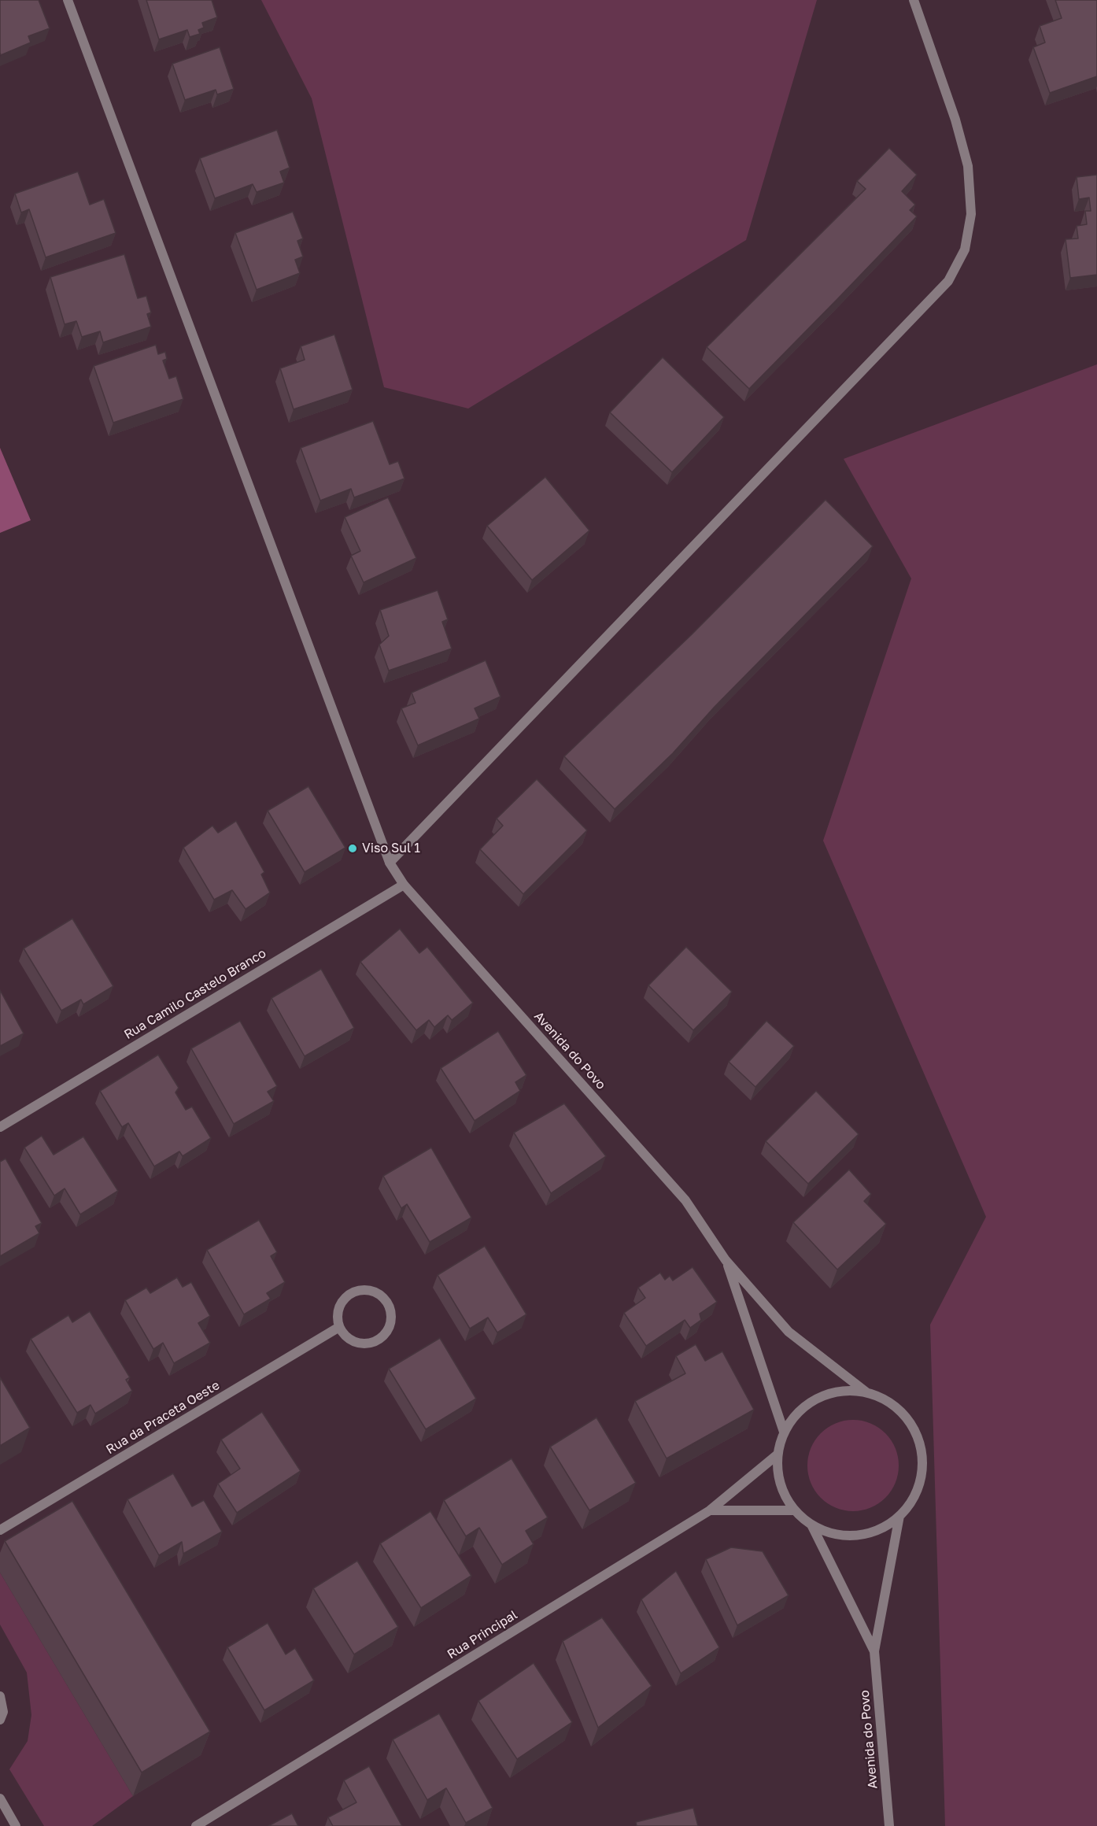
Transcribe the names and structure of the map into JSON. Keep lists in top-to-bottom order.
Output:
{
  "streets": {
    "street": [
      "Rua Camilo Castelo Branco",
      "Avenida do Povo",
      "Rua da Praceta Oeste",
      "Rua Principal"
    ]
  },
  "crossings": [
    ["Rua Camilo Castelo Branco", "Avenida do Povo"],
    ["Avenida do Povo", "Rua Principal"]
  ],
  "places": ["Viso Sul 1"]
}
